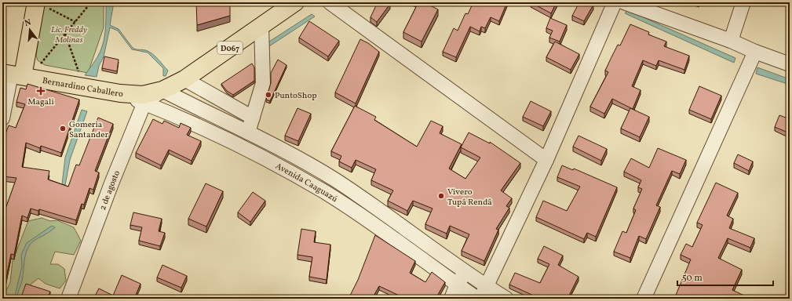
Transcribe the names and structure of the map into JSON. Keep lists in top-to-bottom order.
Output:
{
  "streets": {
    "main road": ["D067", "Bernardino Caballero"],
    "street": ["Avenida Caaguazú", "2 de agosto"]
  },
  "crossings": [
    ["D067", "Bernardino Caballero"],
    ["D067", "Avenida Caaguazú"],
    ["Bernardino Caballero", "Avenida Caaguazú"],
    ["Avenida Caaguazú", "2 de agosto"]
  ],
  "parks": ["Lic. Freddy Molinas"],
  "places": {
    "health": ["Magali"],
    "other": ["PuntoShop", "Gomeria Santander", "Vivero Tupâ Rendâ"]
  },
  "scale_bar": "50 m",
  "north": "top"
}
